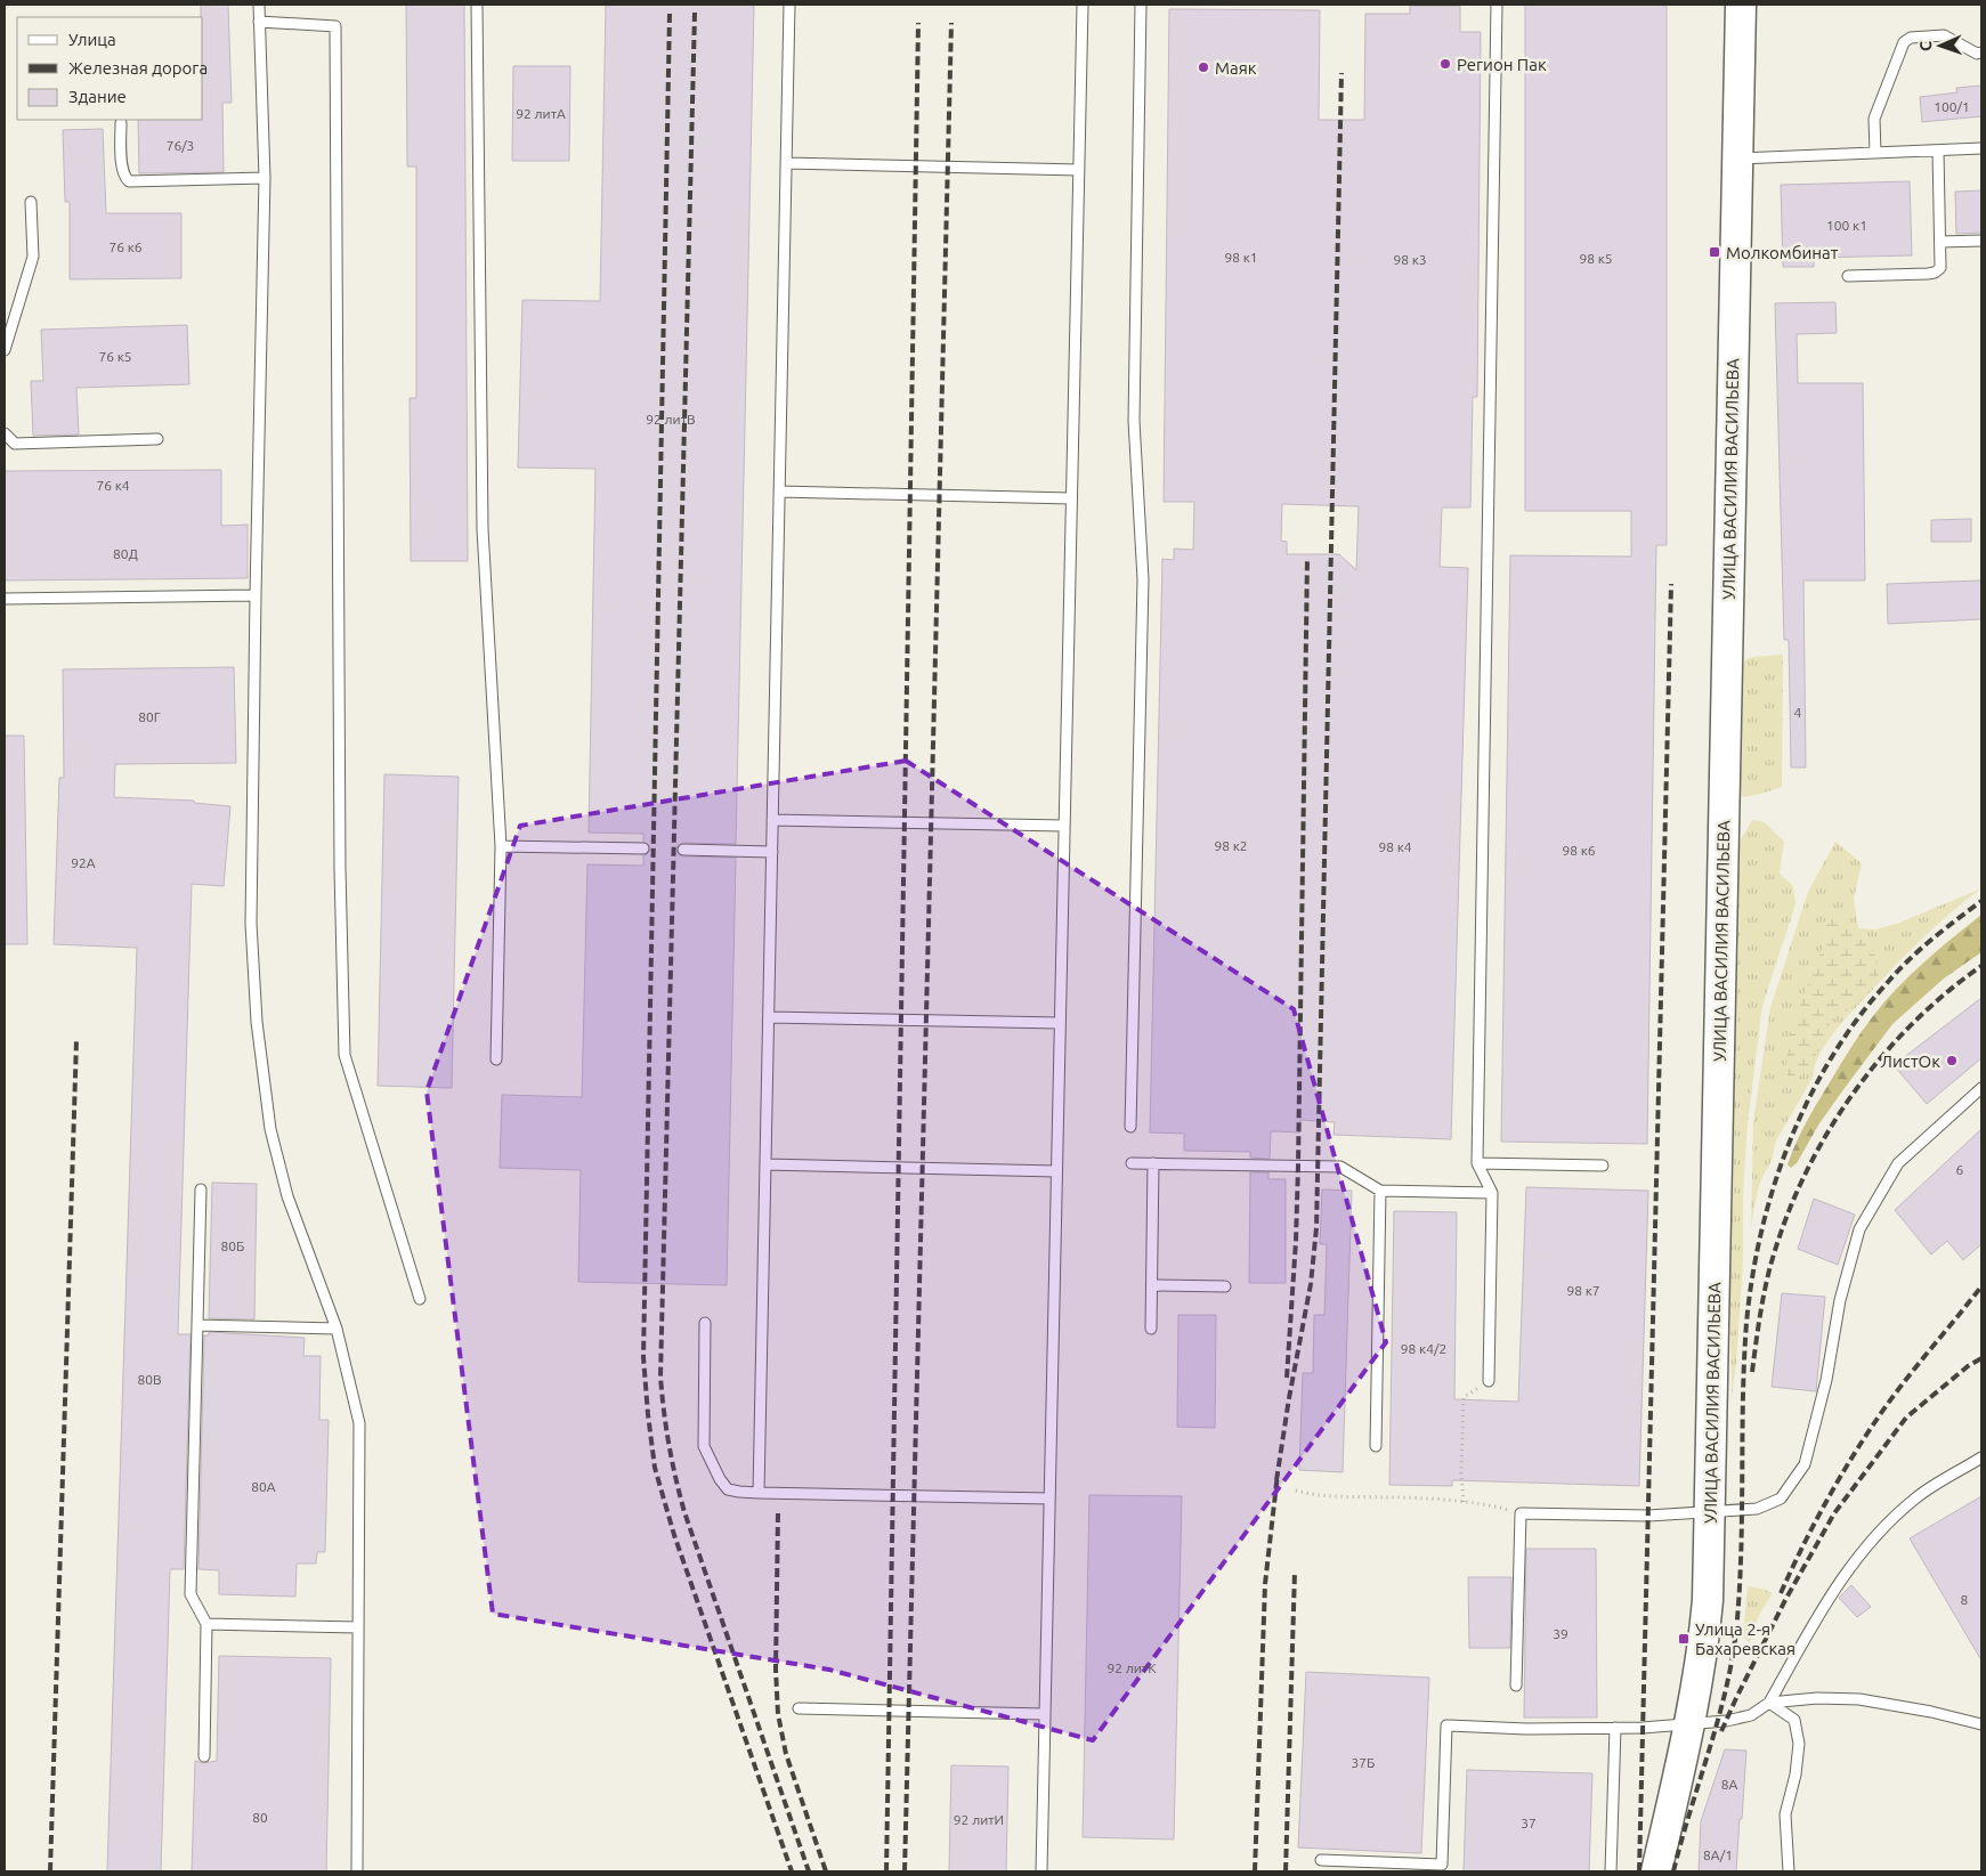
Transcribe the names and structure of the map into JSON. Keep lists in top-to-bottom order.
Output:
{
  "streets": {
    "main road": ["УЛИЦА ВАСИЛИЯ ВАСИЛЬЕВА"]
  },
  "places": {
    "other": ["Регион Пак", "Маяк", "ЛистОк"],
    "transit": ["Молкомбинат", "Улица 2-я Бахаревская"]
  },
  "house_numbers": [
    "100/1",
    "92 литА",
    "76/3",
    "100 к1",
    "76 к6",
    "98 к1",
    "98 к5",
    "98 к3",
    "76 к5",
    "92 литВ",
    "76 к4",
    "80Д",
    "4",
    "80Г",
    "98 к2",
    "98 к4",
    "98 к6",
    "92А",
    "6",
    "80Б",
    "98 к7",
    "98 к4/2",
    "80В",
    "80А",
    "8",
    "39",
    "92 литК",
    "37Б",
    "8А",
    "80",
    "92 литИ",
    "37",
    "8А/1"
  ],
  "legend": ["Улица", "Железная дорога", "Здание"],
  "north": "left"
}
